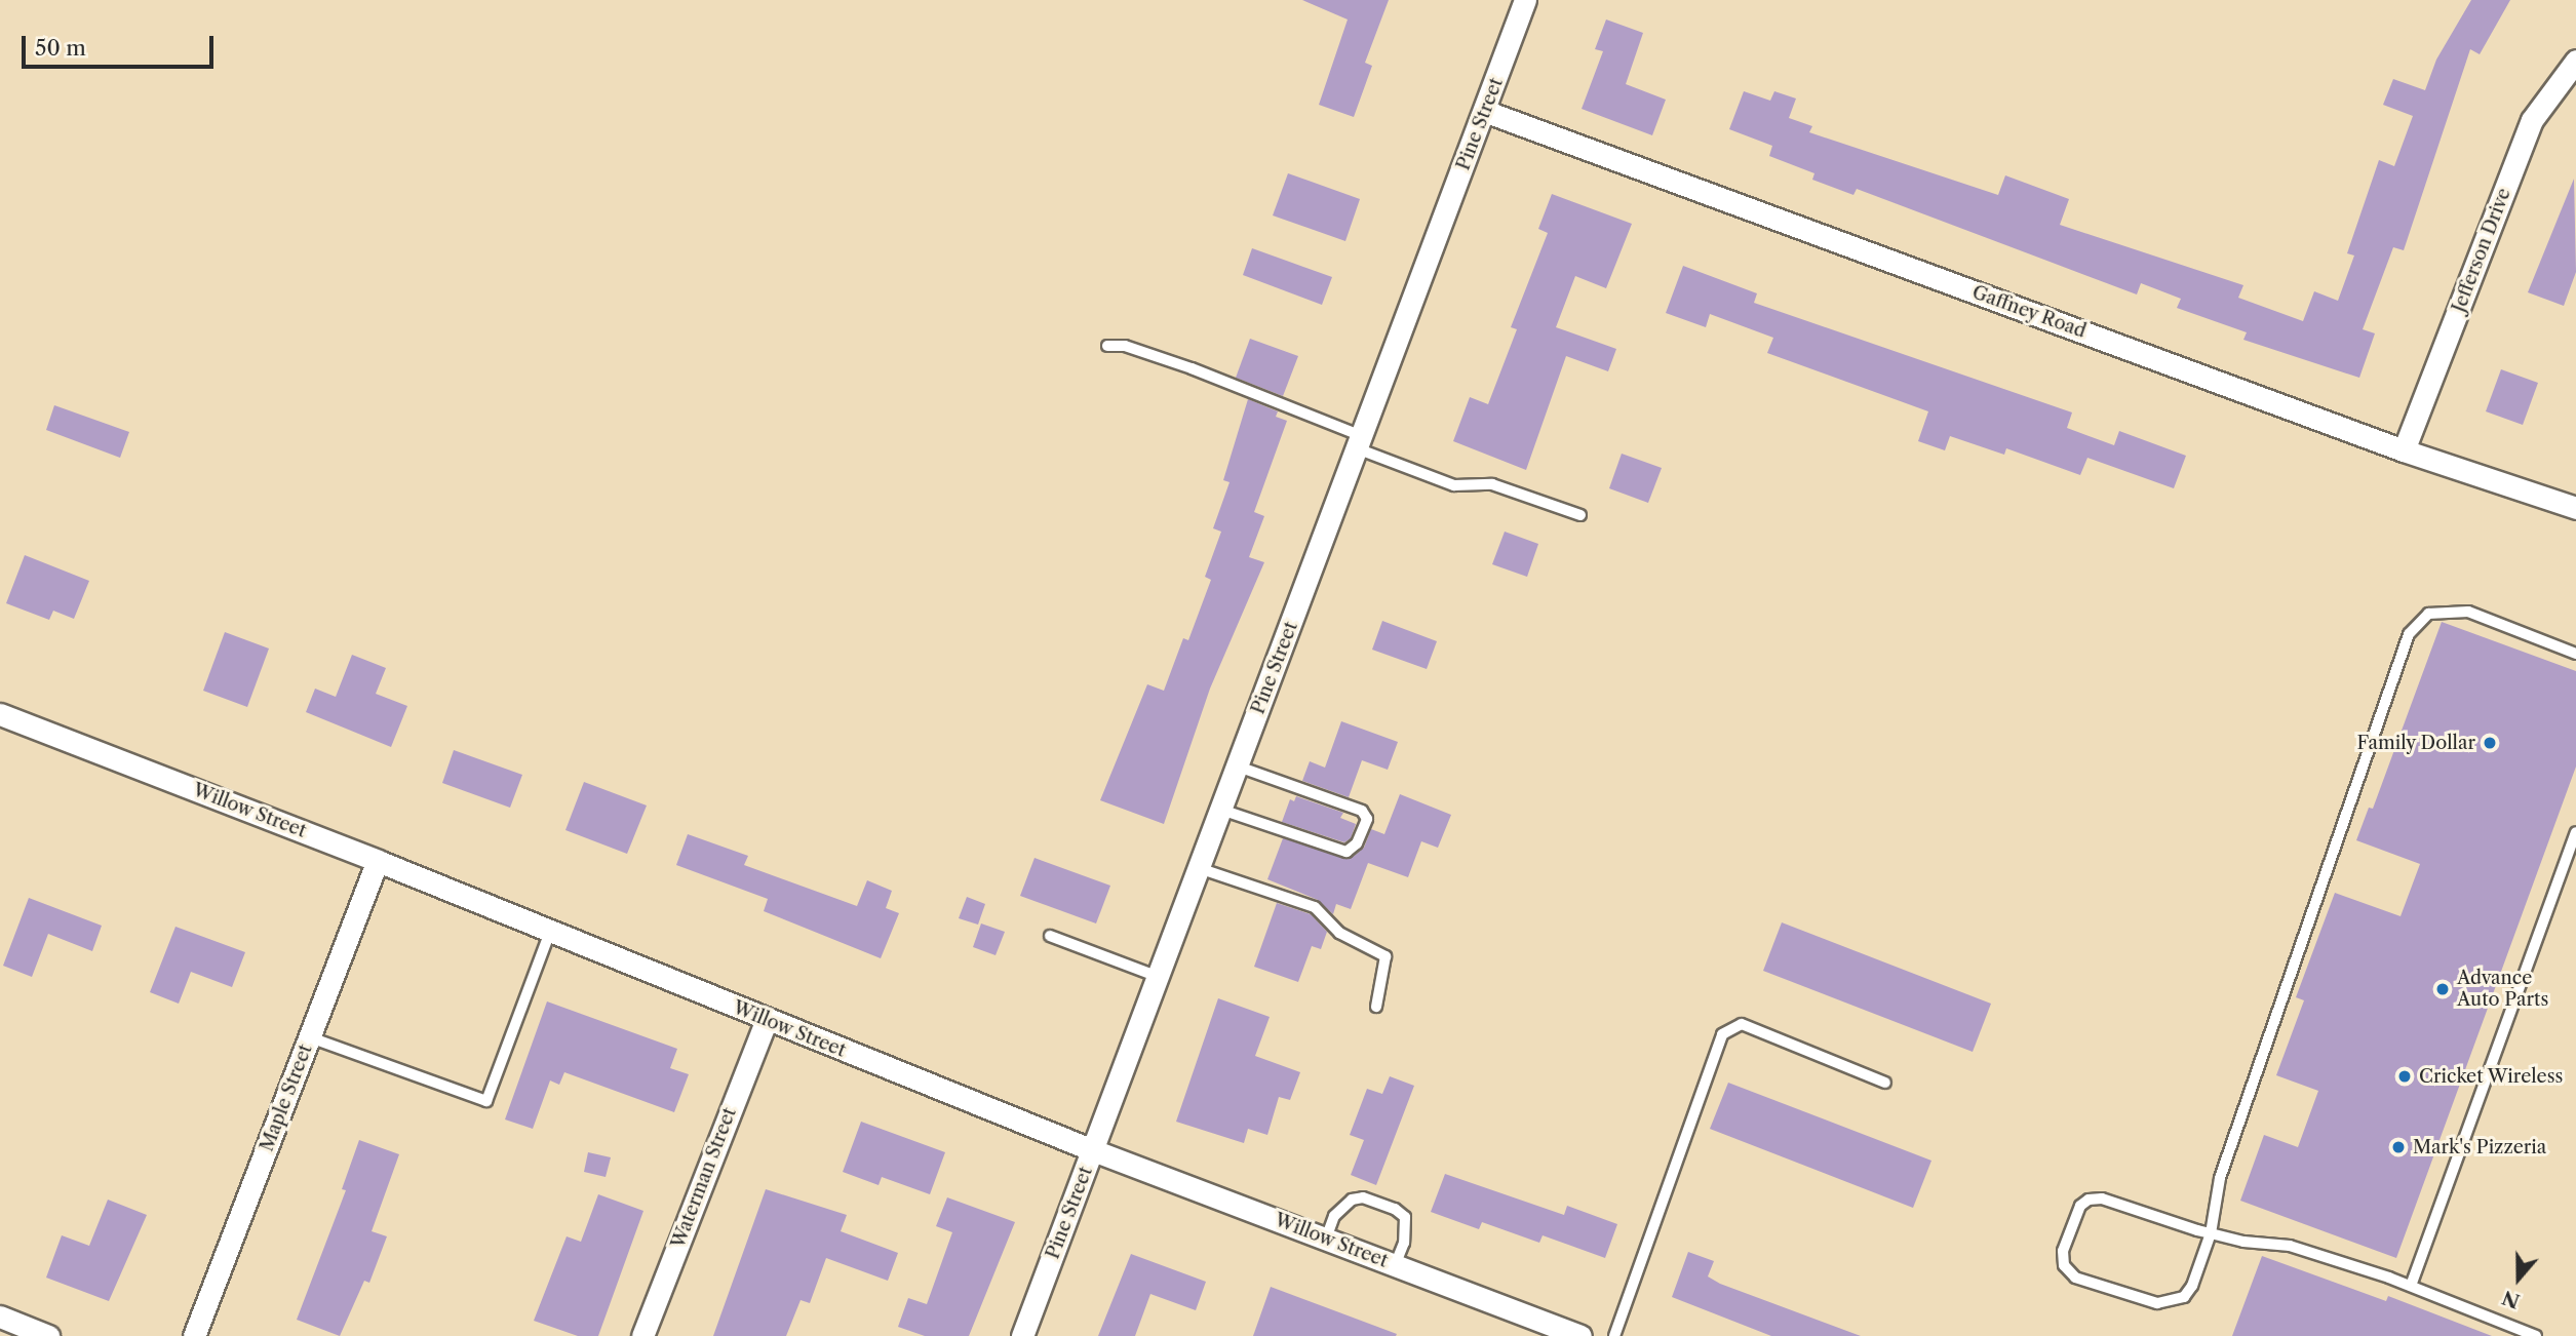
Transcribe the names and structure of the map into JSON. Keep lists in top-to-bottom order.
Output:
{
  "streets": {
    "street": [
      "Pine Street",
      "Jefferson Drive",
      "Gaffney Road",
      "Willow Street",
      "Maple Street",
      "Waterman Street"
    ]
  },
  "crossings": [
    ["Pine Street", "Gaffney Road"],
    ["Pine Street", "Willow Street"],
    ["Jefferson Drive", "Gaffney Road"],
    ["Willow Street", "Maple Street"],
    ["Willow Street", "Waterman Street"]
  ],
  "places": [
    "Family Dollar",
    "Advance Auto Parts",
    "Cricket Wireless",
    "Mark's Pizzeria"
  ],
  "scale_bar": "50 m",
  "north": "bottom"
}
